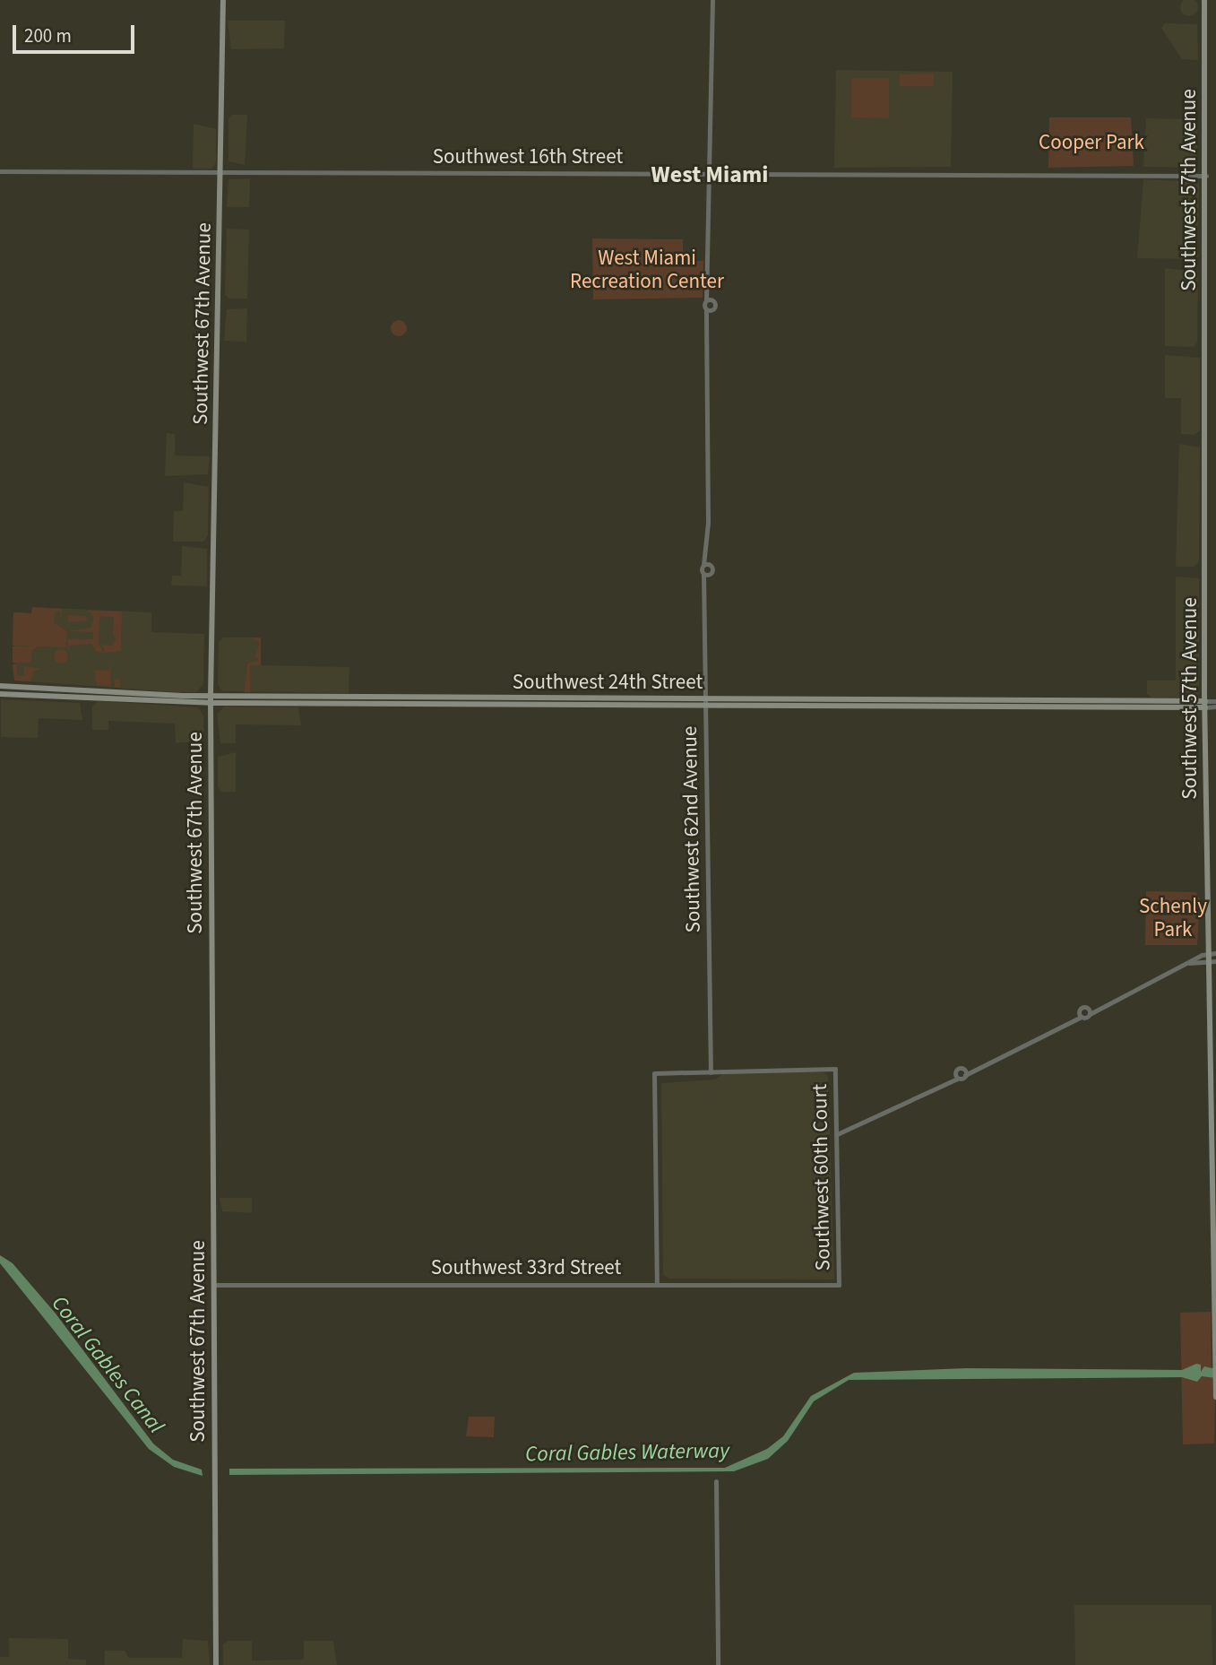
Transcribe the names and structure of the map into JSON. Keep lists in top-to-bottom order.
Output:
{
  "streets": {
    "main road": ["Southwest 57th Avenue", "Southwest 67th Avenue", "Southwest 24th Street"],
    "street": [
      "Southwest 16th Street",
      "Southwest 62nd Avenue",
      "Southwest 60th Court",
      "Southwest 33rd Street"
    ]
  },
  "crossings": [
    ["Southwest 16th Street", "Southwest 57th Avenue"],
    ["Southwest 16th Street", "Southwest 67th Avenue"],
    ["Southwest 57th Avenue", "Southwest 24th Street"],
    ["Southwest 67th Avenue", "Southwest 24th Street"],
    ["Southwest 67th Avenue", "Southwest 33rd Street"],
    ["Southwest 24th Street", "Southwest 62nd Avenue"],
    ["Southwest 62nd Avenue", "Southwest 60th Court"],
    ["Southwest 60th Court", "Southwest 33rd Street"]
  ],
  "districts": ["West Miami"],
  "water": ["Coral Gables Canal", "Coral Gables Waterway"],
  "parks": ["Cooper Park", "West Miami Recreation Center", "Schenly Park"],
  "scale_bar": "200 m"
}
